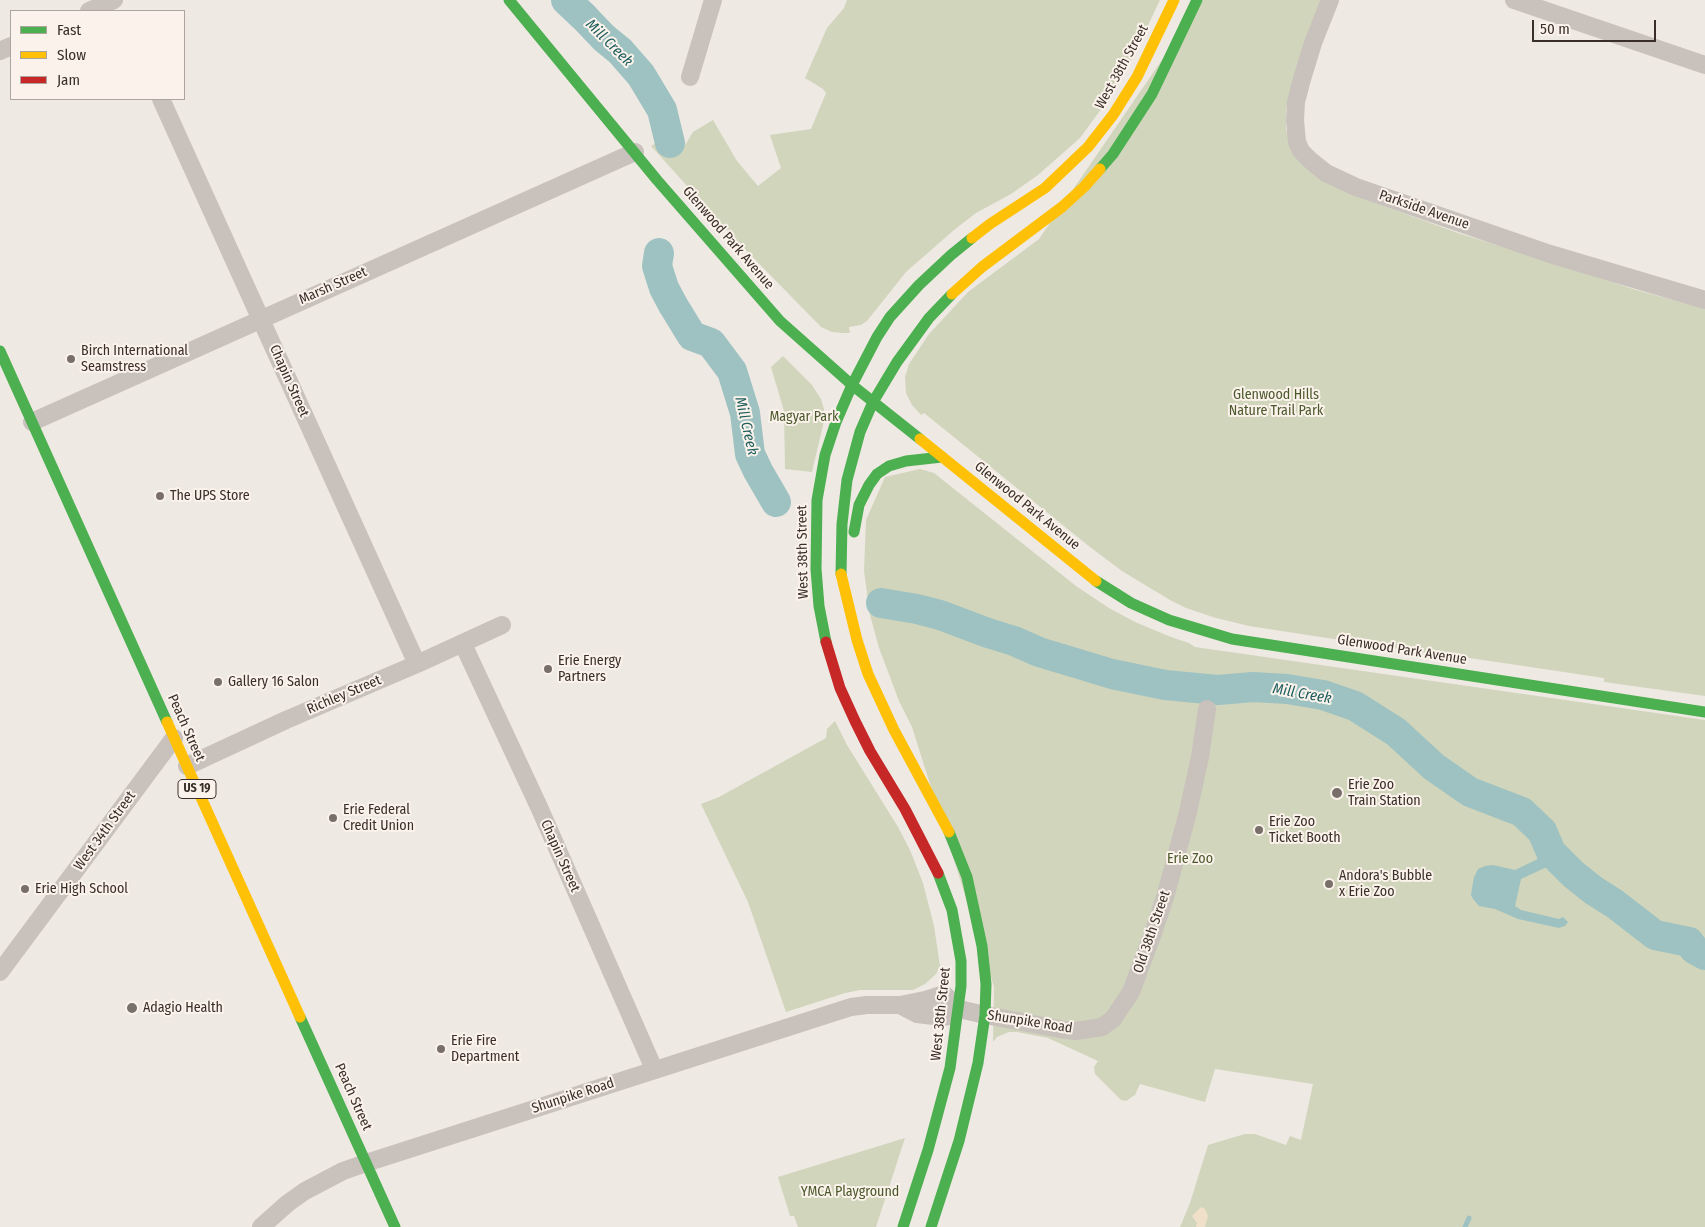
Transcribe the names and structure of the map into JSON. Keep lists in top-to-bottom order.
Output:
{
  "streets": {
    "main road": [
      "West 38th Street",
      "Glenwood Park Avenue",
      "Peach Street",
      "US 19"
    ],
    "street": [
      "Parkside Avenue",
      "Marsh Street",
      "Chapin Street",
      "Richley Street",
      "West 34th Street",
      "Old 38th Street",
      "Shunpike Road"
    ]
  },
  "crossings": [
    ["West 38th Street", "Glenwood Park Avenue"],
    ["West 38th Street", "Shunpike Road"],
    ["Glenwood Park Avenue", "Marsh Street"],
    ["Marsh Street", "Chapin Street"],
    ["Marsh Street", "Peach Street"],
    ["Chapin Street", "Richley Street"],
    ["Chapin Street", "Shunpike Road"],
    ["Richley Street", "Peach Street"],
    ["Peach Street", "West 34th Street"],
    ["Peach Street", "Shunpike Road"],
    ["Old 38th Street", "Shunpike Road"]
  ],
  "water": ["Mill Creek"],
  "parks": [
    "Glenwood Hills Nature Trail Park",
    "Magyar Park",
    "Erie Zoo",
    "YMCA Playground"
  ],
  "places": [
    "Birch International Seamstress",
    "The UPS Store",
    "Erie Energy Partners",
    "Gallery 16 Salon",
    "Erie Zoo Train Station",
    "Erie Federal Credit Union",
    "Erie Zoo Ticket Booth",
    "Andora's Bubble x Erie Zoo",
    "Erie High School",
    "Adagio Health",
    "Erie Fire Department"
  ],
  "legend": ["Fast", "Slow", "Jam"],
  "scale_bar": "50 m"
}
